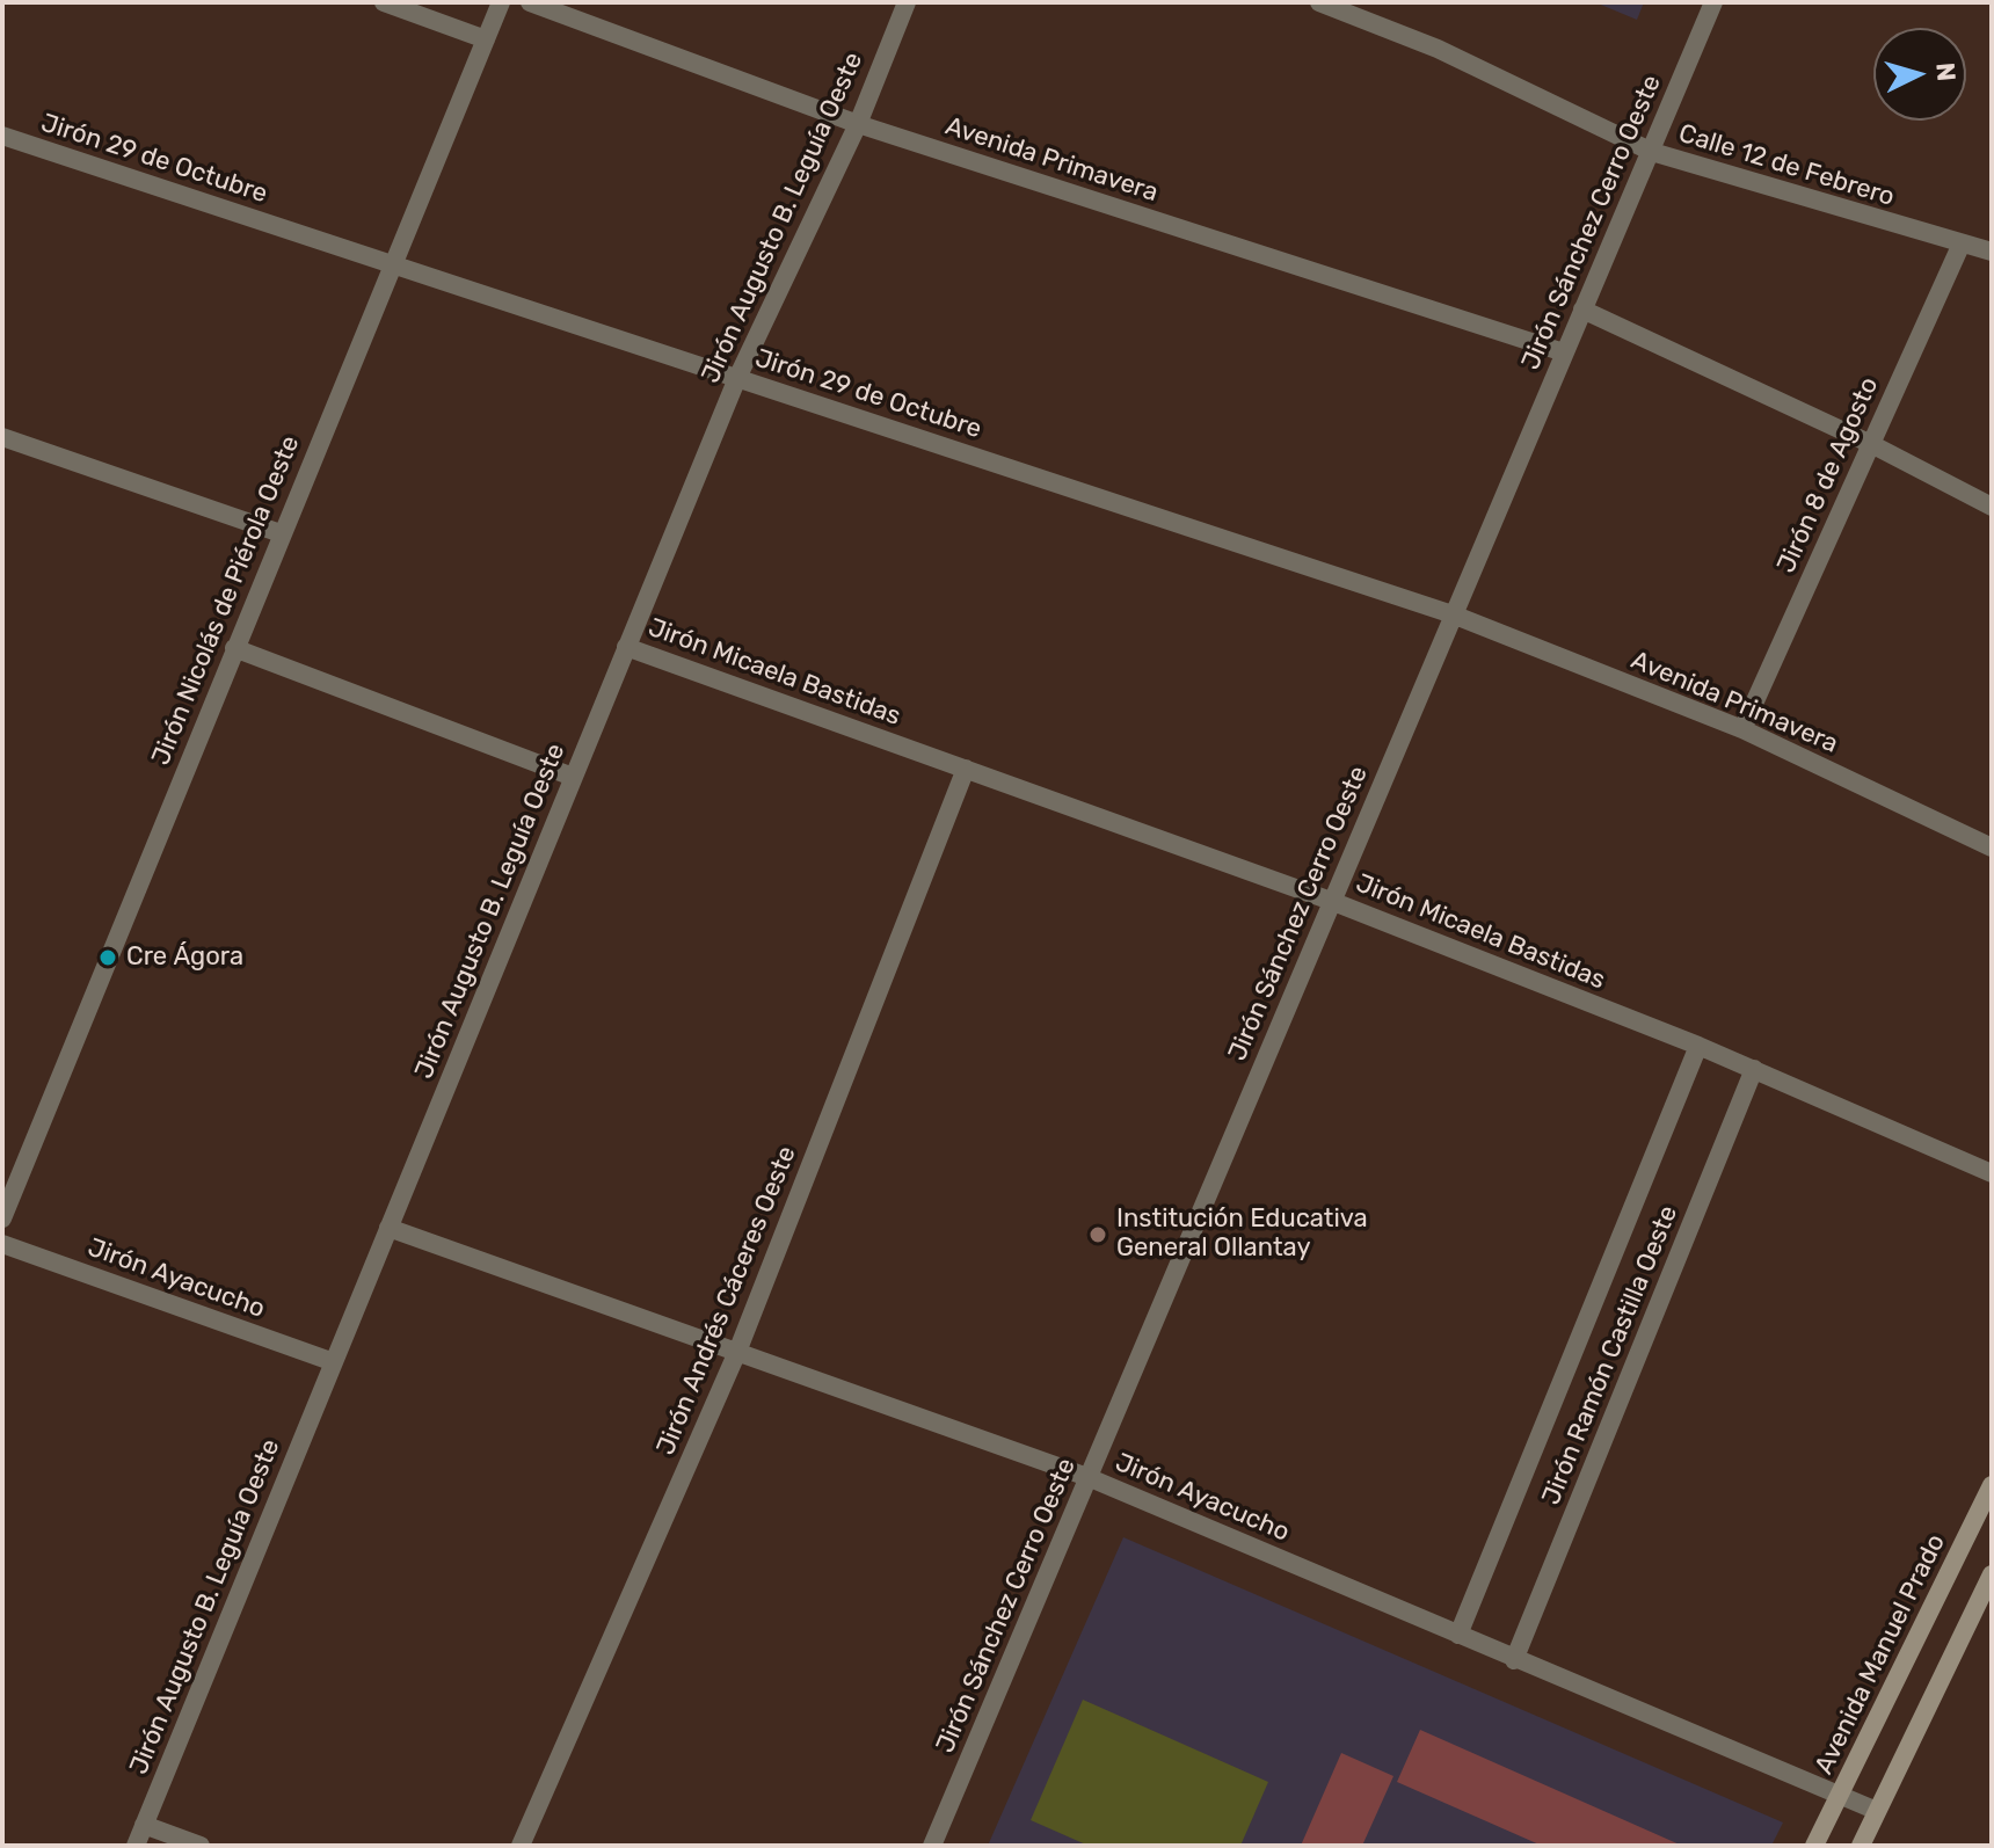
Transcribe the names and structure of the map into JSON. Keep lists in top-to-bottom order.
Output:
{
  "streets": {
    "main road": ["Avenida Manuel Prado"],
    "street": [
      "Jirón 29 de Octubre",
      "Avenida Primavera",
      "Calle 12 de Febrero",
      "Jirón Augusto B. Leguía Oeste",
      "Jirón Sánchez Cerro Oeste",
      "Jirón 8 de Agosto",
      "Jirón Nicolás de Piérola Oeste",
      "Jirón Micaela Bastidas",
      "Jirón Ayacucho",
      "Jirón Andrés Cáceres Oeste",
      "Jirón Ramón Castilla Oeste"
    ]
  },
  "crossings": [
    ["Jirón 29 de Octubre", "Avenida Primavera"],
    ["Jirón 29 de Octubre", "Jirón Augusto B. Leguía Oeste"],
    ["Jirón 29 de Octubre", "Jirón Sánchez Cerro Oeste"],
    ["Jirón 29 de Octubre", "Jirón Nicolás de Piérola Oeste"],
    ["Avenida Primavera", "Jirón Augusto B. Leguía Oeste"],
    ["Avenida Primavera", "Jirón Sánchez Cerro Oeste"],
    ["Avenida Primavera", "Jirón 8 de Agosto"],
    ["Calle 12 de Febrero", "Jirón Sánchez Cerro Oeste"],
    ["Calle 12 de Febrero", "Jirón 8 de Agosto"],
    ["Jirón Augusto B. Leguía Oeste", "Jirón Micaela Bastidas"],
    ["Jirón Augusto B. Leguía Oeste", "Jirón Ayacucho"],
    ["Jirón Sánchez Cerro Oeste", "Jirón Micaela Bastidas"],
    ["Jirón Sánchez Cerro Oeste", "Jirón Ayacucho"],
    ["Jirón Micaela Bastidas", "Jirón Andrés Cáceres Oeste"],
    ["Jirón Micaela Bastidas", "Jirón Ramón Castilla Oeste"],
    ["Jirón Ayacucho", "Jirón Andrés Cáceres Oeste"],
    ["Jirón Ayacucho", "Jirón Ramón Castilla Oeste"],
    ["Jirón Ayacucho", "Avenida Manuel Prado"]
  ],
  "places": ["Cre Ágora", "Institución Educativa General Ollantay"],
  "north": "right"
}
